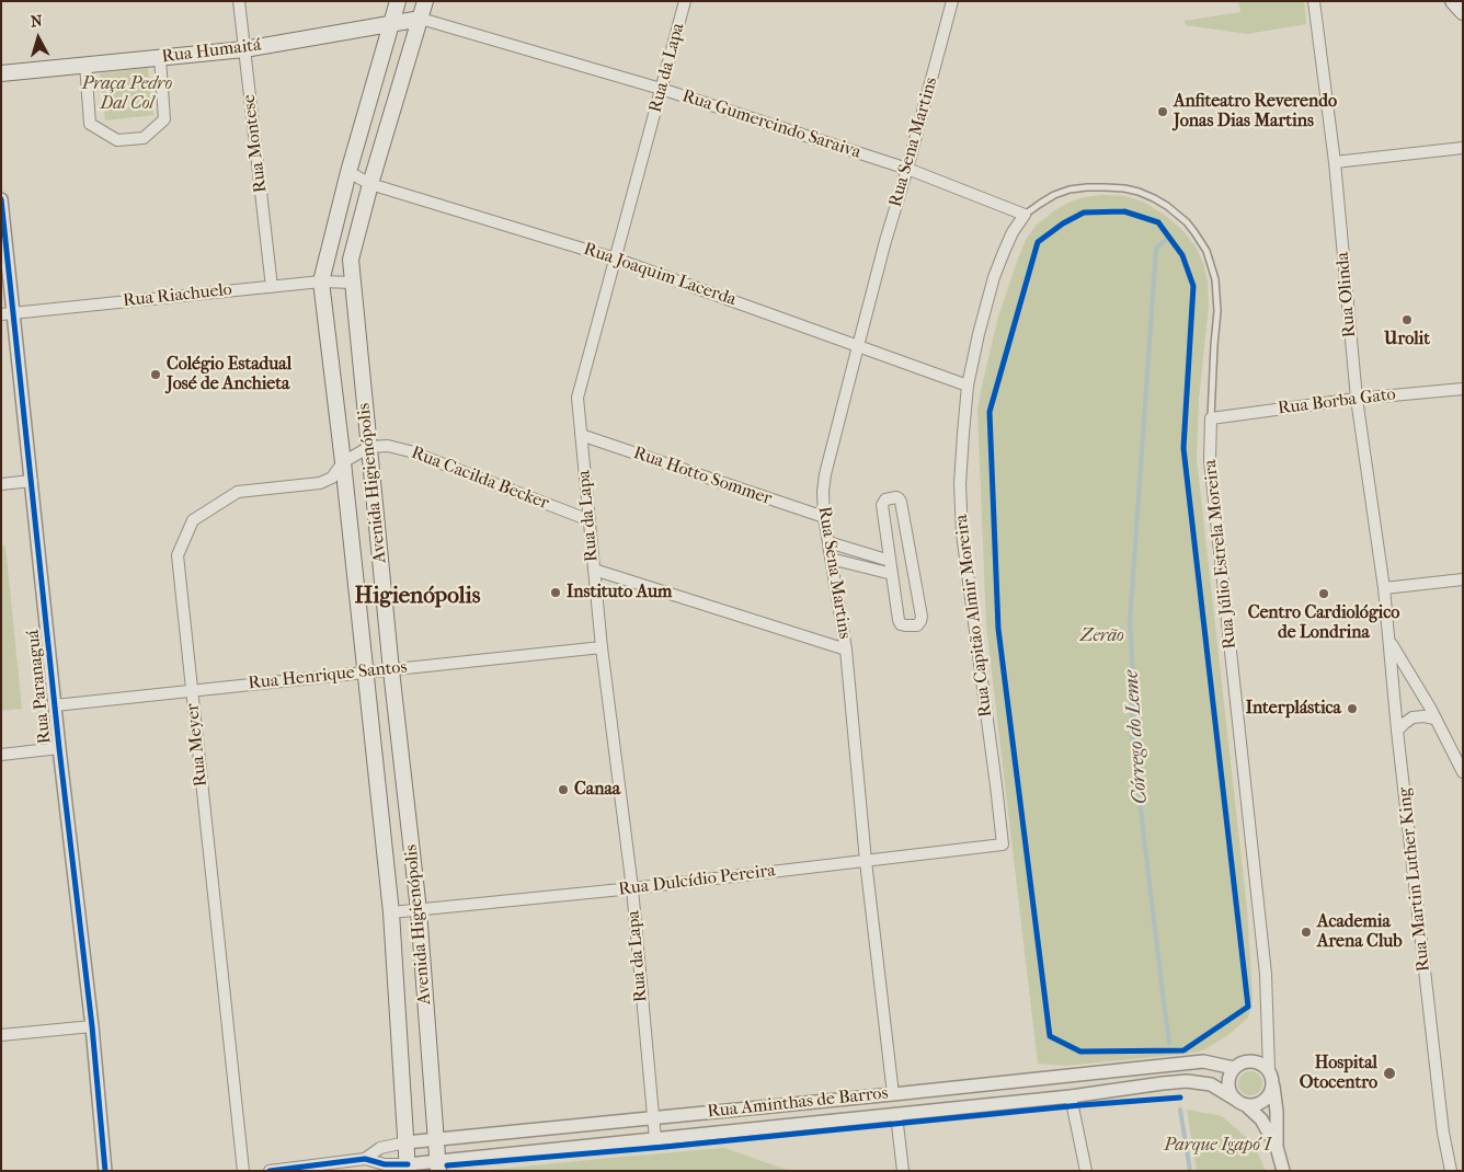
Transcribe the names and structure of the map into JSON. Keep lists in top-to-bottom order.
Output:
{
  "streets": {
    "main road": ["Rua Humaitá", "Avenida Higienópolis"],
    "street": [
      "Rua da Lapa",
      "Rua Gumercindo Saraiva",
      "Rua Sena Martins",
      "Rua Montese",
      "Rua Joaquim Lacerda",
      "Rua Olinda",
      "Rua Riachuelo",
      "Rua Borba Gato",
      "Rua Hotto Sommer",
      "Rua Cacilda Becker",
      "Rua Júlio Estrela Moreira",
      "Rua Capitão Almir Moreira",
      "Rua Henrique Santos",
      "Rua Paranaguá",
      "Rua Meyer",
      "Rua Martin Luther King",
      "Rua Dulcídio Pereira",
      "Rua Aminthas de Barros"
    ]
  },
  "crossings": [
    ["Rua Humaitá", "Rua Gumercindo Saraiva"],
    ["Rua Humaitá", "Rua Montese"],
    ["Rua Humaitá", "Avenida Higienópolis"],
    ["Rua da Lapa", "Rua Gumercindo Saraiva"],
    ["Rua da Lapa", "Rua Joaquim Lacerda"],
    ["Rua da Lapa", "Rua Hotto Sommer"],
    ["Rua da Lapa", "Rua Cacilda Becker"],
    ["Rua da Lapa", "Rua Henrique Santos"],
    ["Rua da Lapa", "Rua Dulcídio Pereira"],
    ["Rua da Lapa", "Rua Aminthas de Barros"],
    ["Rua Gumercindo Saraiva", "Rua Sena Martins"],
    ["Rua Gumercindo Saraiva", "Avenida Higienópolis"],
    ["Rua Gumercindo Saraiva", "Rua Júlio Estrela Moreira"],
    ["Rua Gumercindo Saraiva", "Rua Capitão Almir Moreira"],
    ["Rua Sena Martins", "Rua Joaquim Lacerda"],
    ["Rua Sena Martins", "Rua Hotto Sommer"],
    ["Rua Sena Martins", "Rua Dulcídio Pereira"],
    ["Rua Sena Martins", "Rua Aminthas de Barros"],
    ["Rua Montese", "Rua Riachuelo"],
    ["Rua Joaquim Lacerda", "Avenida Higienópolis"],
    ["Rua Joaquim Lacerda", "Rua Capitão Almir Moreira"],
    ["Rua Olinda", "Rua Borba Gato"],
    ["Rua Olinda", "Rua Martin Luther King"],
    ["Rua Riachuelo", "Avenida Higienópolis"],
    ["Rua Riachuelo", "Rua Paranaguá"],
    ["Rua Borba Gato", "Rua Júlio Estrela Moreira"],
    ["Rua Cacilda Becker", "Avenida Higienópolis"],
    ["Rua Cacilda Becker", "Rua Meyer"],
    ["Avenida Higienópolis", "Rua Henrique Santos"],
    ["Avenida Higienópolis", "Rua Meyer"],
    ["Avenida Higienópolis", "Rua Dulcídio Pereira"],
    ["Avenida Higienópolis", "Rua Aminthas de Barros"],
    ["Rua Júlio Estrela Moreira", "Rua Capitão Almir Moreira"],
    ["Rua Júlio Estrela Moreira", "Rua Aminthas de Barros"],
    ["Rua Capitão Almir Moreira", "Rua Dulcídio Pereira"],
    ["Rua Henrique Santos", "Rua Paranaguá"],
    ["Rua Henrique Santos", "Rua Meyer"]
  ],
  "districts": ["Higienópolis"],
  "water": ["Córrego do Leme"],
  "parks": ["Praça Pedro Dal Col", "Zerão", "Parque Igapó I"],
  "places": [
    "Anfiteatro Reverendo Jonas Dias Martins",
    "Urolit",
    "Colégio Estadual José de Anchieta",
    "Instituto Aum",
    "Centro Cardiológico de Londrina",
    "Interplástica",
    "Canaa",
    "Academia Arena Club",
    "Hospital Otocentro"
  ],
  "north": "top"
}
